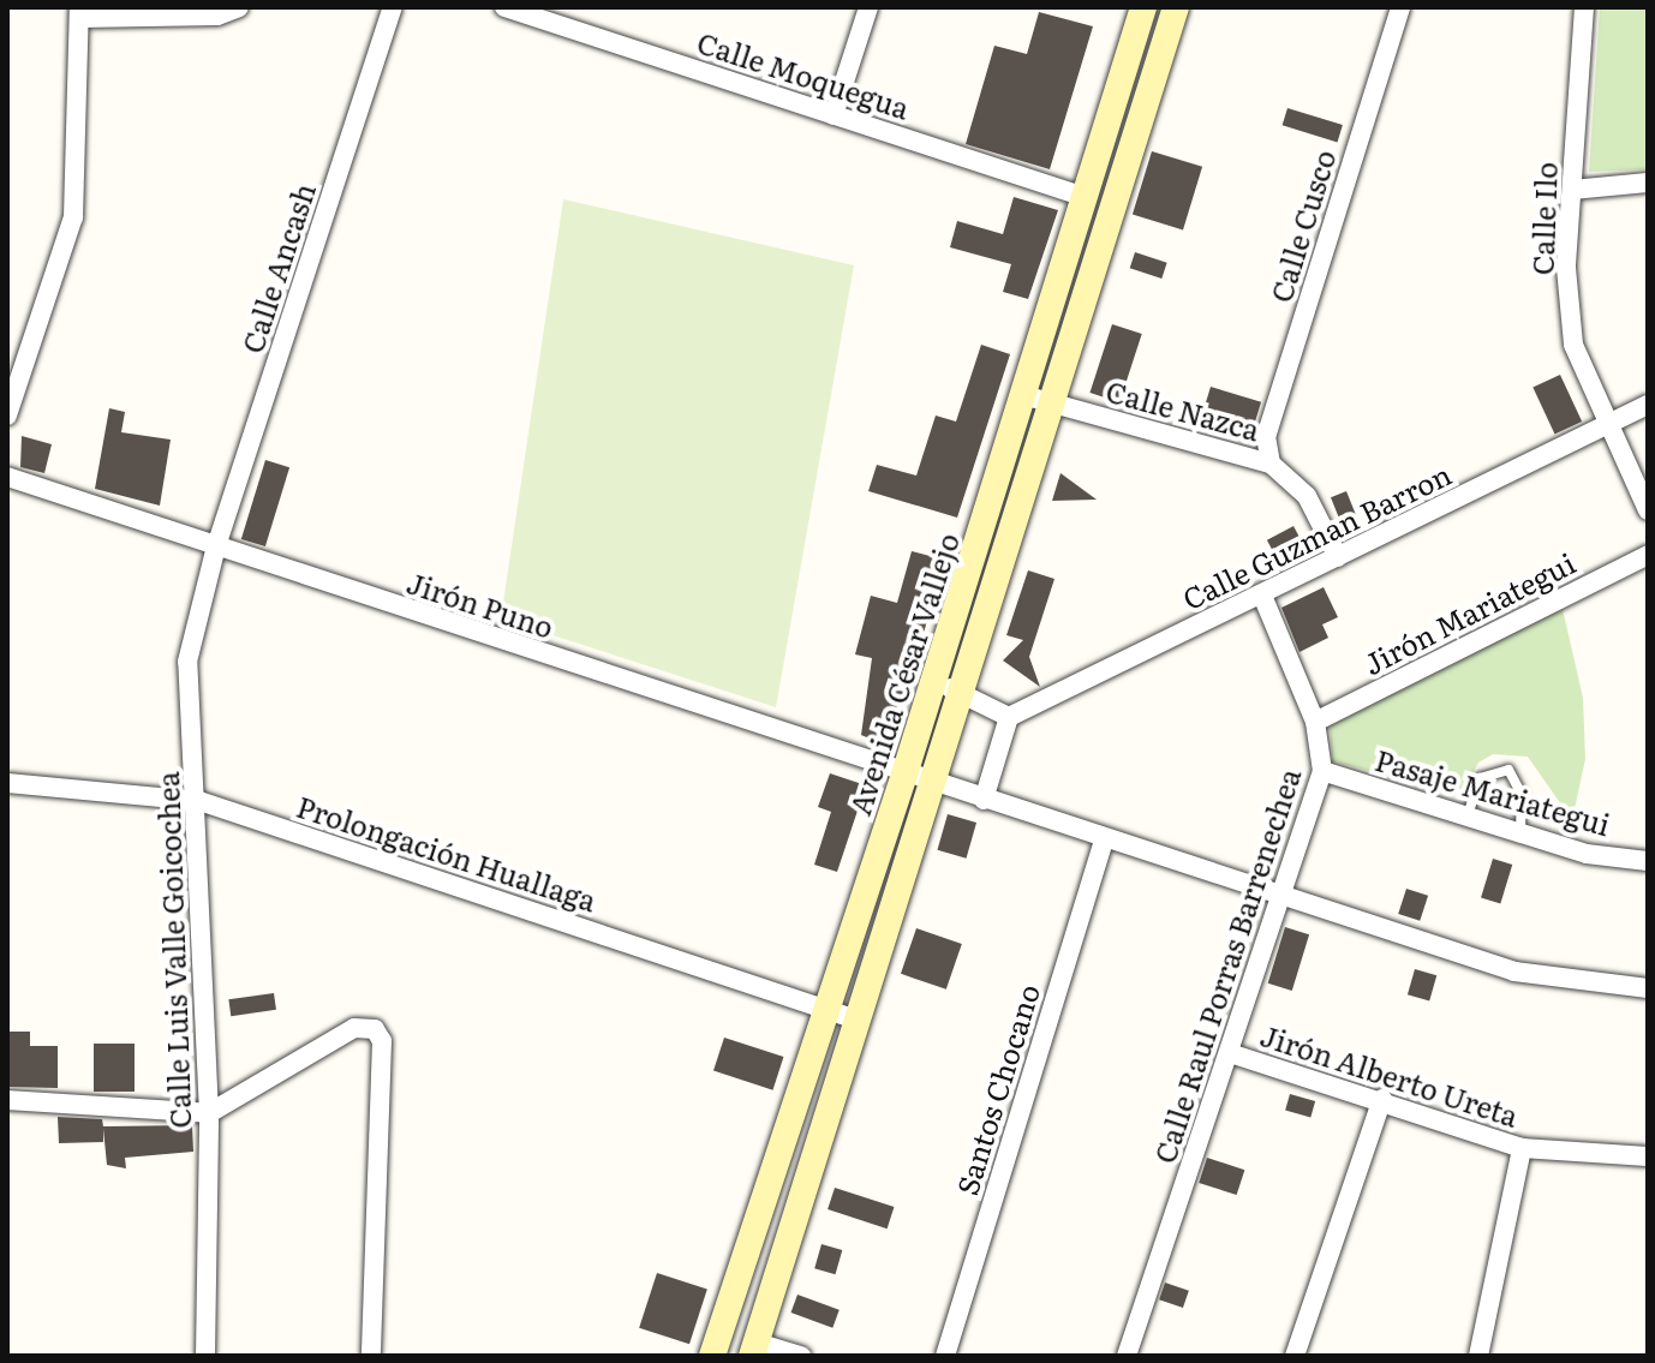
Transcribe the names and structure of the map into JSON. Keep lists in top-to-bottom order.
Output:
{
  "streets": {
    "main road": ["Avenida César Vallejo"],
    "street": [
      "Calle Moquegua",
      "Calle Ilo",
      "Calle Cusco",
      "Calle Ancash",
      "Calle Nazca",
      "Calle Guzman Barron",
      "Jirón Puno",
      "Jirón Mariategui",
      "Pasaje Mariategui",
      "Prolongación Huallaga",
      "Calle Luis Valle Goicochea",
      "Calle Raul Porras Barrenechea",
      "Jirón Alberto Ureta",
      "Santos Chocano"
    ]
  },
  "crossings": [
    ["Calle Moquegua", "Avenida César Vallejo"],
    ["Calle Ilo", "Calle Guzman Barron"],
    ["Calle Cusco", "Calle Nazca"],
    ["Calle Ancash", "Jirón Puno"],
    ["Calle Ancash", "Calle Luis Valle Goicochea"],
    ["Calle Nazca", "Calle Guzman Barron"],
    ["Calle Nazca", "Avenida César Vallejo"],
    ["Calle Guzman Barron", "Calle Raul Porras Barrenechea"],
    ["Jirón Puno", "Avenida César Vallejo"],
    ["Jirón Puno", "Calle Luis Valle Goicochea"],
    ["Jirón Puno", "Calle Raul Porras Barrenechea"],
    ["Jirón Puno", "Santos Chocano"],
    ["Jirón Mariategui", "Calle Raul Porras Barrenechea"],
    ["Avenida César Vallejo", "Prolongación Huallaga"],
    ["Pasaje Mariategui", "Calle Raul Porras Barrenechea"],
    ["Prolongación Huallaga", "Calle Luis Valle Goicochea"],
    ["Calle Raul Porras Barrenechea", "Jirón Alberto Ureta"]
  ]
}
